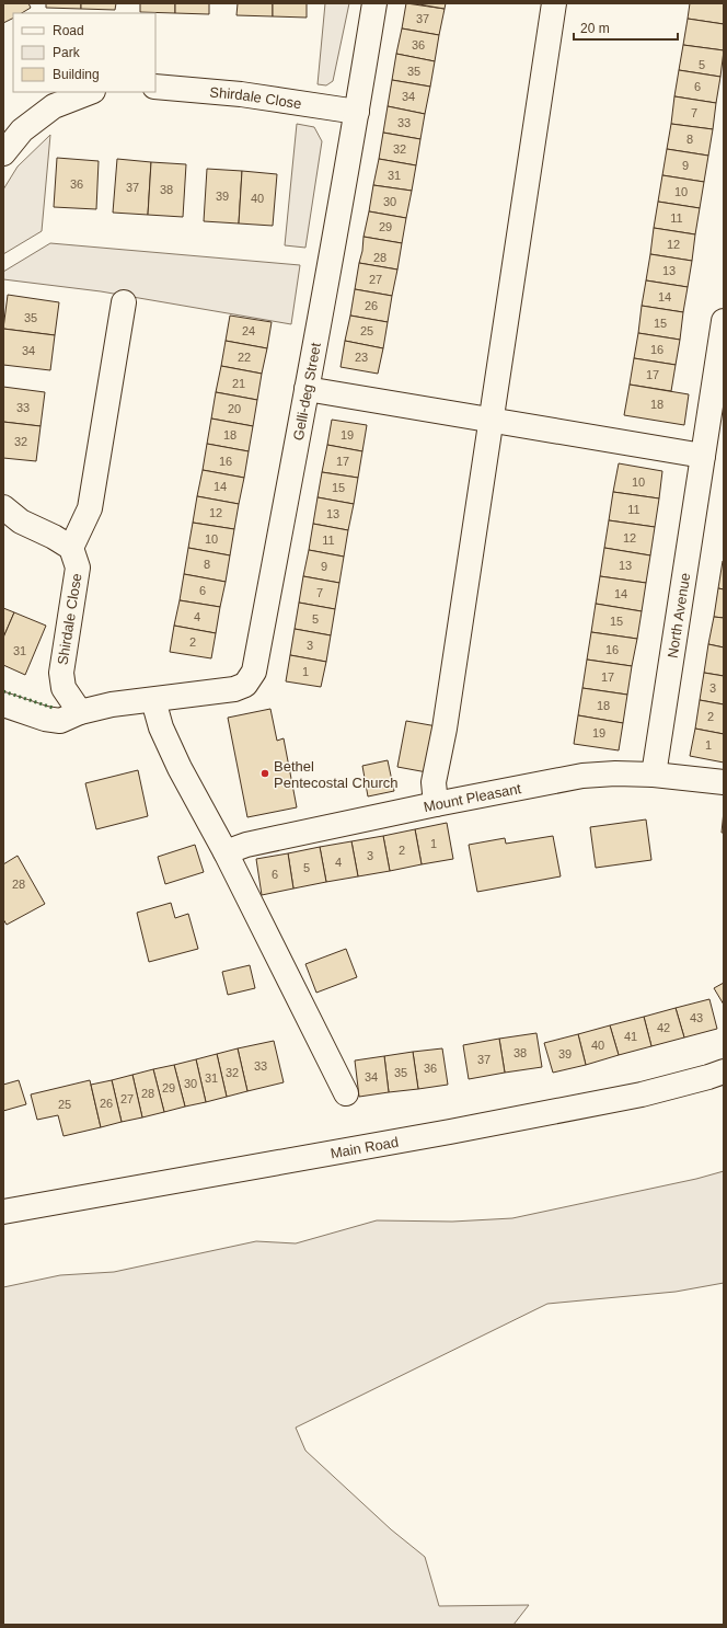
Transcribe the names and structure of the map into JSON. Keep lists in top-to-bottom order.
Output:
{
  "streets": {
    "street": [
      "Shirdale Close",
      "Gelli-deg Street",
      "North Avenue",
      "Mount Pleasant",
      "Main Road"
    ]
  },
  "crossings": [
    ["Shirdale Close", "Gelli-deg Street"],
    ["North Avenue", "Mount Pleasant"]
  ],
  "places": ["Bethel Pentecostal Church"],
  "house_numbers": [
    "37",
    "36",
    "5",
    "35",
    "6",
    "34",
    "7",
    "33",
    "8",
    "32",
    "9",
    "31",
    "36",
    "37",
    "38",
    "10",
    "39",
    "40",
    "30",
    "11",
    "29",
    "12",
    "28",
    "13",
    "27",
    "14",
    "26",
    "35",
    "15",
    "24",
    "25",
    "16",
    "34",
    "22",
    "23",
    "17",
    "21",
    "18",
    "33",
    "20",
    "18",
    "19",
    "32",
    "16",
    "17",
    "10",
    "14",
    "15",
    "11",
    "12",
    "13",
    "12",
    "10",
    "11",
    "8",
    "13",
    "9",
    "6",
    "7",
    "14",
    "4",
    "5",
    "15",
    "2",
    "3",
    "16",
    "31",
    "1",
    "17",
    "3",
    "18",
    "2",
    "19",
    "1",
    "1",
    "2",
    "3",
    "4",
    "5",
    "6",
    "28",
    "43",
    "42",
    "41",
    "40",
    "38",
    "39",
    "37",
    "33",
    "36",
    "32",
    "35",
    "34",
    "31",
    "30",
    "29",
    "28",
    "27",
    "26",
    "25"
  ],
  "legend": ["Road", "Park", "Building"],
  "scale_bar": "20 m"
}
